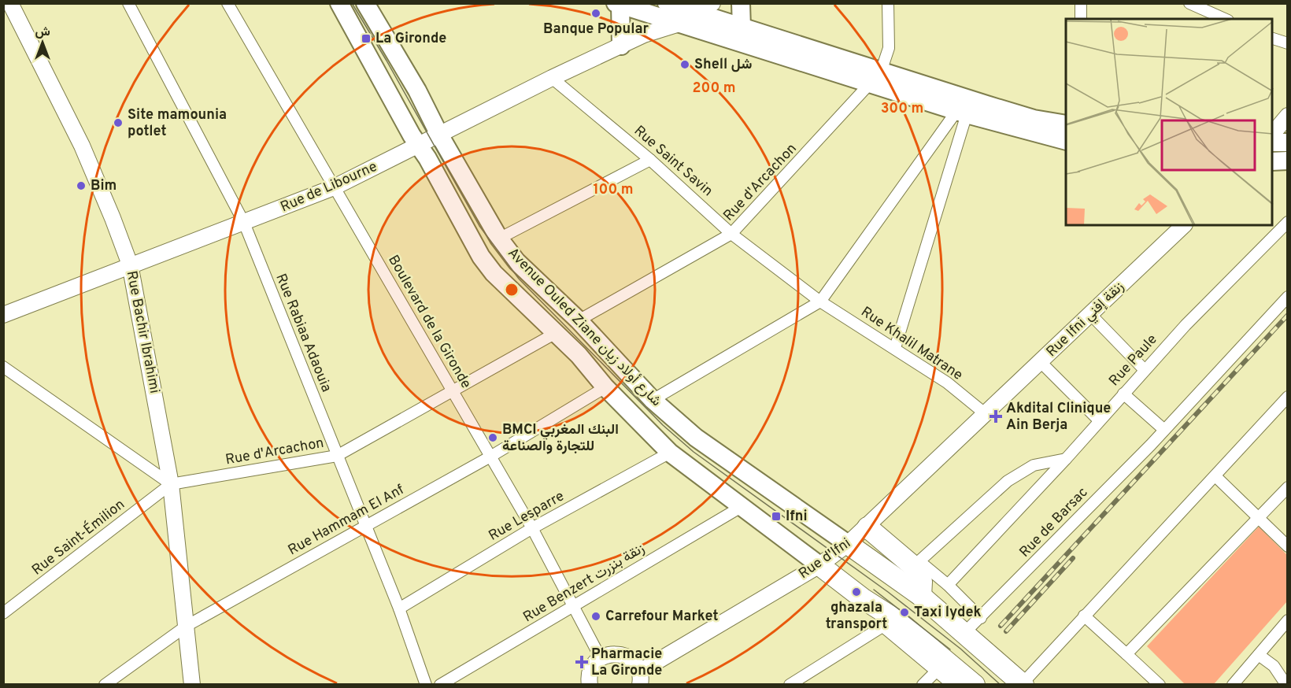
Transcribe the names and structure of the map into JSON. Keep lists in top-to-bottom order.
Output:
{
  "streets": {
    "highway": ["Avenue Ouled Ziane شارع أولاد زيان"],
    "street": [
      "Rue Saint Savin",
      "Rue d'Arcachon",
      "Rue de Libourne",
      "Rue Ifni زنقة إفني",
      "Boulevard de la Gironde",
      "Rue Bachir Ibrahimi",
      "Rue Rabiaa Adaouia",
      "Rue Khalil Matrane",
      "Rue Paule",
      "Rue Lesparre",
      "Rue Hammam El Anf",
      "Rue de Barsac",
      "Rue Saint-Émilion",
      "Rue d'Ifni",
      "Rue Benzert زنقة بنزرت"
    ]
  },
  "crossings": [
    ["Rue Saint Savin", "Rue d'Arcachon"],
    ["Rue Saint Savin", "Rue de Libourne"],
    ["Rue Saint Savin", "Rue Khalil Matrane"],
    ["Rue d'Arcachon", "Boulevard de la Gironde"],
    ["Rue d'Arcachon", "Avenue Ouled Ziane شارع أولاد زيان"],
    ["Rue d'Arcachon", "Rue Bachir Ibrahimi"],
    ["Rue d'Arcachon", "Rue Rabiaa Adaouia"],
    ["Rue d'Arcachon", "Rue Saint-Émilion"],
    ["Rue de Libourne", "Boulevard de la Gironde"],
    ["Rue de Libourne", "Avenue Ouled Ziane شارع أولاد زيان"],
    ["Rue de Libourne", "Rue Bachir Ibrahimi"],
    ["Rue de Libourne", "Rue Rabiaa Adaouia"],
    ["Rue Ifni زنقة إفني", "Rue Khalil Matrane"],
    ["Rue Ifni زنقة إفني", "Rue d'Ifni"],
    ["Boulevard de la Gironde", "Rue Lesparre"],
    ["Boulevard de la Gironde", "Rue Hammam El Anf"],
    ["Boulevard de la Gironde", "Rue Benzert زنقة بنزرت"],
    ["Avenue Ouled Ziane شارع أولاد زيان", "Rue Lesparre"],
    ["Avenue Ouled Ziane شارع أولاد زيان", "Rue Hammam El Anf"],
    ["Avenue Ouled Ziane شارع أولاد زيان", "Rue de Barsac"],
    ["Avenue Ouled Ziane شارع أولاد زيان", "Rue d'Ifni"],
    ["Avenue Ouled Ziane شارع أولاد زيان", "Rue Benzert زنقة بنزرت"],
    ["Rue Bachir Ibrahimi", "Rue Hammam El Anf"],
    ["Rue Bachir Ibrahimi", "Rue Saint-Émilion"],
    ["Rue Rabiaa Adaouia", "Rue Lesparre"],
    ["Rue Rabiaa Adaouia", "Rue Hammam El Anf"],
    ["Rue Khalil Matrane", "Rue d'Ifni"]
  ],
  "places": {
    "other": [
      "Banque Popular",
      "Shell شل",
      "Site mamounia potlet",
      "Bim",
      "BMCI البنك المغربي للتجارة والصناعة",
      "ghazala transport",
      "Taxi lydek",
      "Carrefour Market"
    ],
    "transit": ["La Gironde", "Ifni"],
    "health": ["Akdital Clinique Ain Berja", "Pharmacie La Gironde"]
  },
  "north": "top",
  "rings": ["200 m", "300 m", "100 m"]
}
